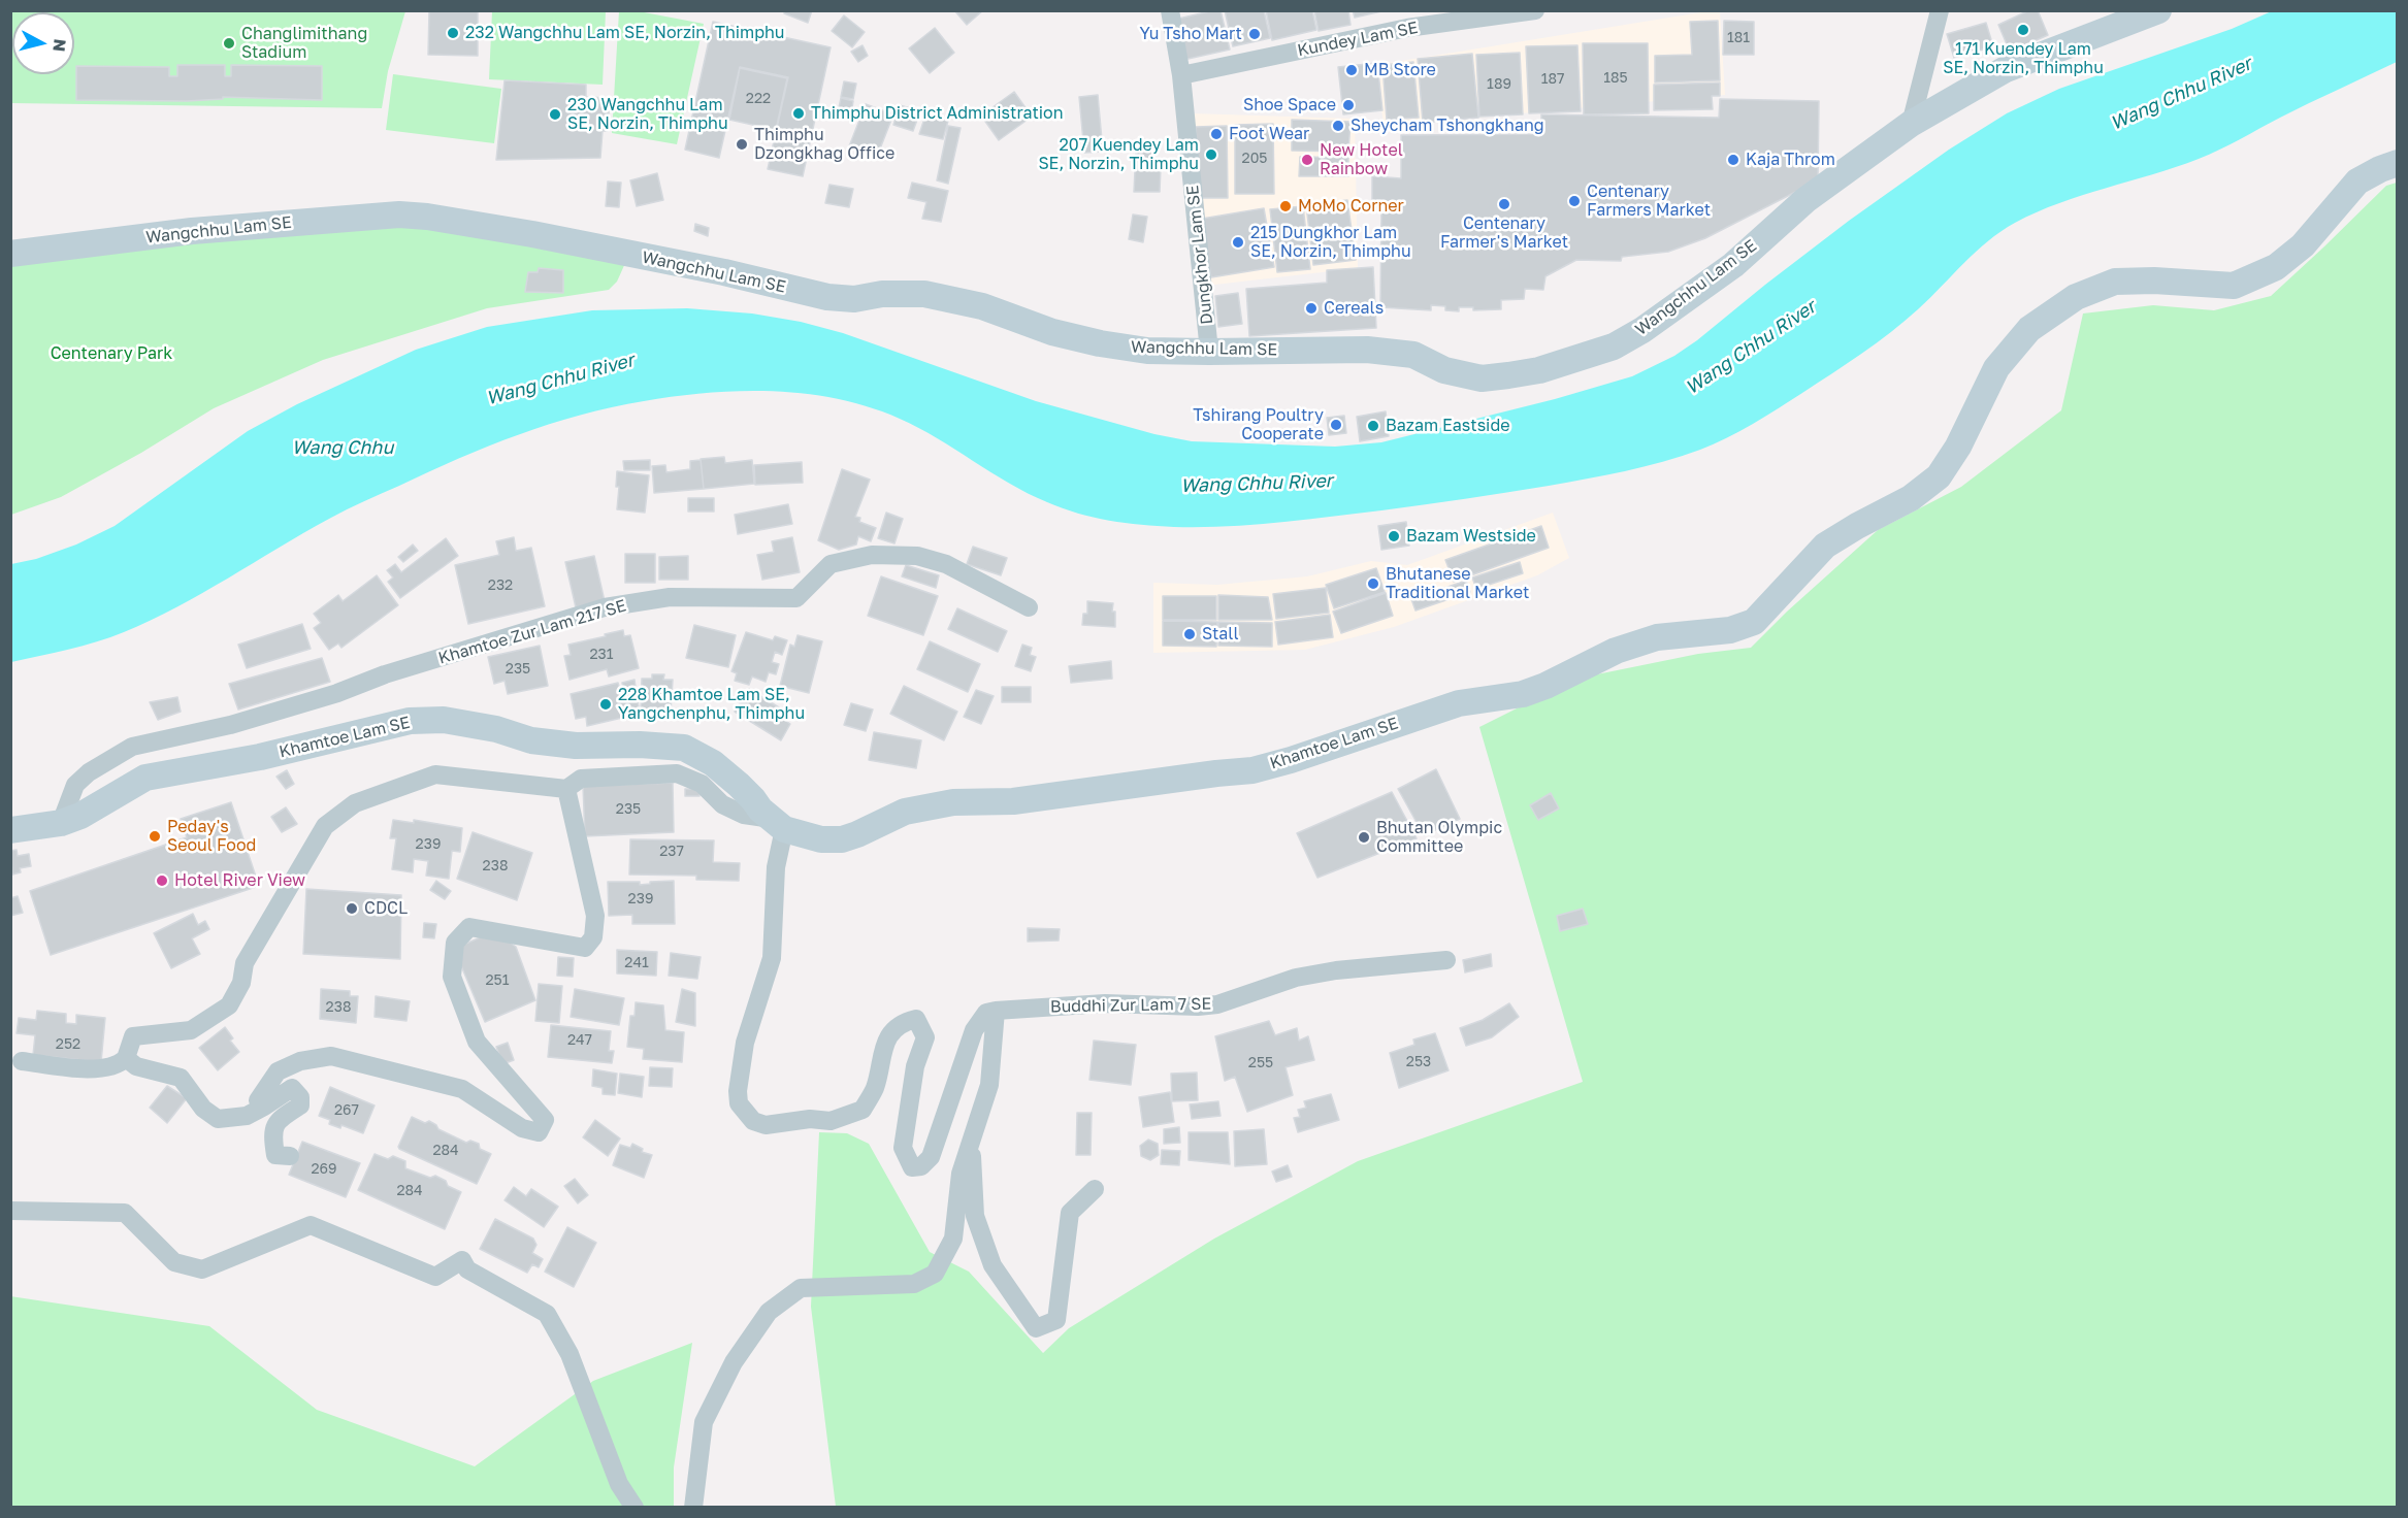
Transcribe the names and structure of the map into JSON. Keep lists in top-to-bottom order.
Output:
{
  "streets": {
    "main road": ["Wangchhu Lam SE", "Khamtoe Lam SE"],
    "street": [
      "Kundey Lam SE",
      "Dungkhor Lam SE",
      "Khamtoe Zur Lam 217 SE",
      "Buddhi Zur Lam 7 SE"
    ]
  },
  "crossings": [
    ["Kundey Lam SE", "Dungkhor Lam SE"],
    ["Wangchhu Lam SE", "Dungkhor Lam SE"],
    ["Khamtoe Zur Lam 217 SE", "Khamtoe Lam SE"]
  ],
  "water": ["Wang Chhu River", "Wang Chhu"],
  "parks": ["Centenary Park"],
  "places": [
    "171 Kuendey Lam SE, Norzin, Thimphu",
    "232 Wangchhu Lam SE, Norzin, Thimphu",
    "Yu Tsho Mart",
    "Changlimithang Stadium",
    "MB Store",
    "Shoe Space",
    "Thimphu District Administration",
    "230 Wangchhu Lam SE, Norzin, Thimphu",
    "Sheycham Tshongkhang",
    "Foot Wear",
    "Thimphu Dzongkhag Office",
    "207 Kuendey Lam SE, Norzin, Thimphu",
    "New Hotel Rainbow",
    "Kaja Throm",
    "Centenary Farmers Market",
    "Centenary Farmer's Market",
    "MoMo Corner",
    "215 Dungkhor Lam SE, Norzin, Thimphu",
    "Cereals",
    "Tshirang Poultry Cooperate",
    "Bazam Eastside",
    "Bazam Westside",
    "Bhutanese Traditional Market",
    "Stall",
    "228 Khamtoe Lam SE, Yangchenphu, Thimphu",
    "Peday's Seoul Food",
    "Bhutan Olympic Committee",
    "Hotel River View",
    "CDCL"
  ],
  "house_numbers": [
    "181",
    "185",
    "187",
    "189",
    "222",
    "205",
    "232",
    "231",
    "235",
    "235",
    "239",
    "237",
    "238",
    "239",
    "241",
    "251",
    "238",
    "247",
    "252",
    "253",
    "255",
    "267",
    "284",
    "269",
    "284"
  ],
  "north": "right"
}
